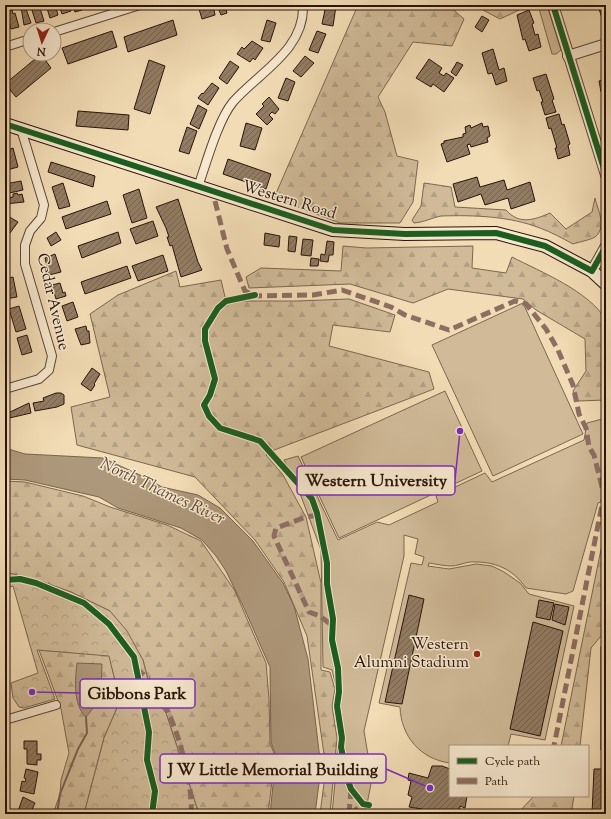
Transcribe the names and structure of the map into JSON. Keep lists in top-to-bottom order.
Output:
{
  "streets": {
    "main road": ["Western Road"],
    "street": ["Cedar Avenue"]
  },
  "crossings": [
    ["Western Road", "Cedar Avenue"]
  ],
  "water": ["North Thames River"],
  "places": [
    "Western University",
    "Western Alumni Stadium",
    "Gibbons Park",
    "J W Little Memorial Building"
  ],
  "legend": ["Cycle path", "Path"],
  "north": "bottom"
}
